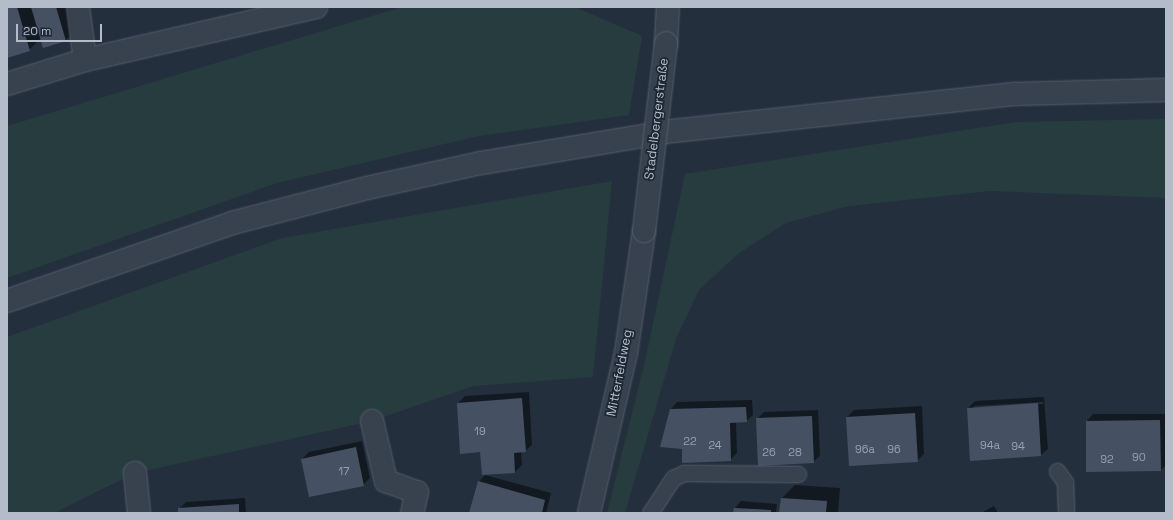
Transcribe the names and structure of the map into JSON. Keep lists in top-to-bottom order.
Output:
{
  "streets": {
    "street": ["Stadelbergerstraße", "Mitterfeldweg"]
  },
  "crossings": [
    ["Stadelbergerstraße", "Mitterfeldweg"]
  ],
  "house_numbers": [
    "19",
    "22",
    "24",
    "94a",
    "94",
    "96a",
    "96",
    "26",
    "28",
    "90",
    "92",
    "17"
  ],
  "scale_bar": "20 m"
}
